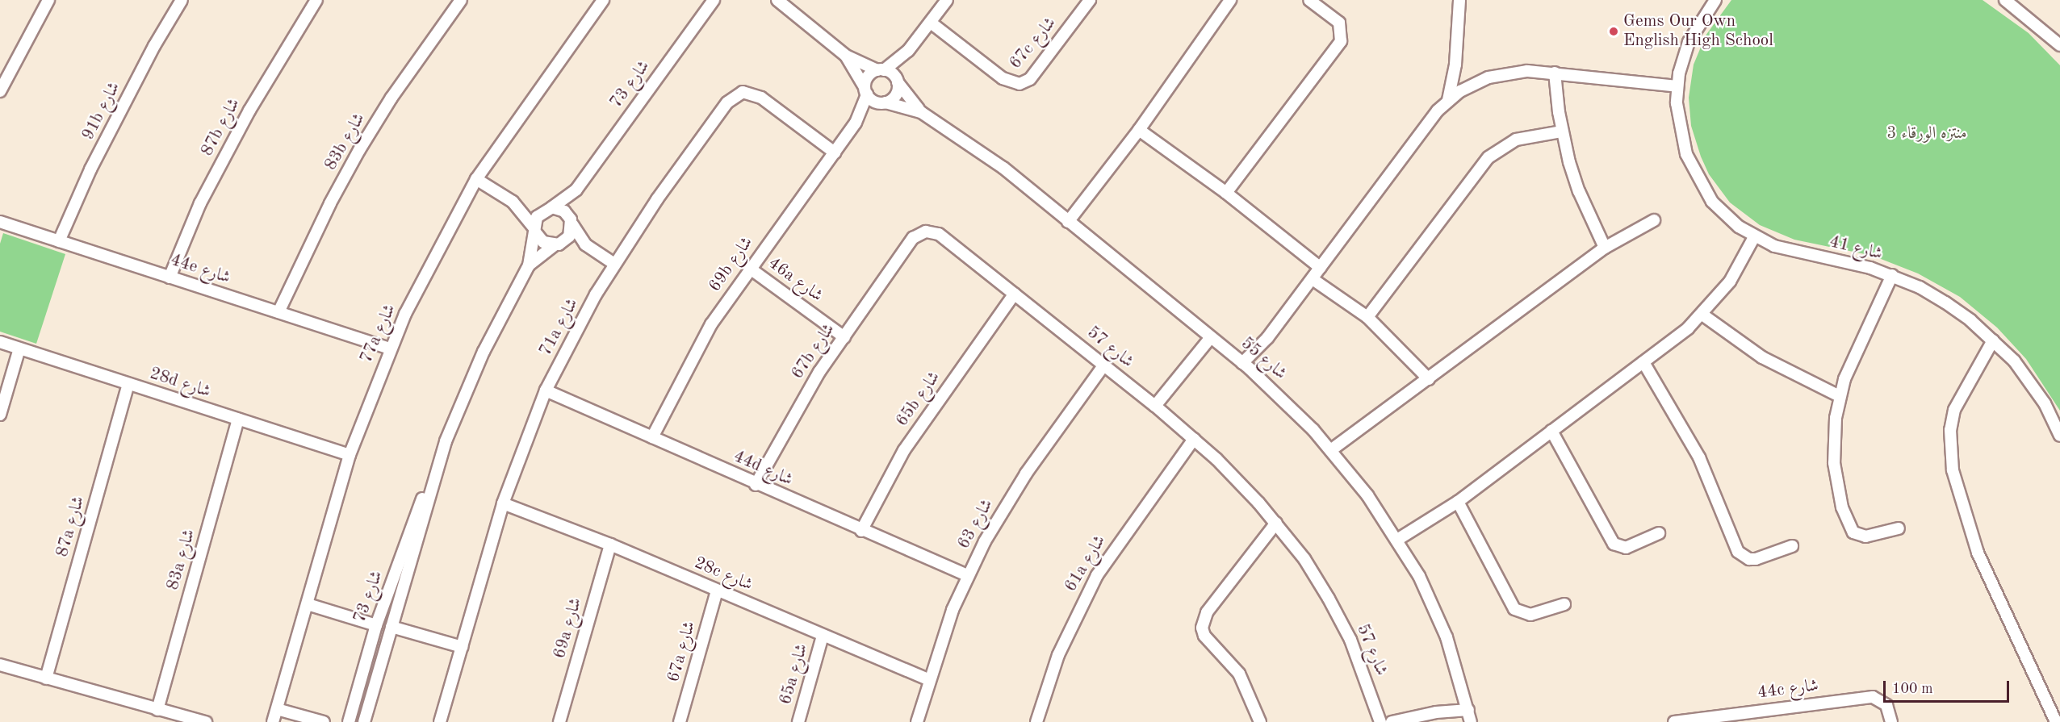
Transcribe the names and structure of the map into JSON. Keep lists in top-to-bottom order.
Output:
{
  "streets": {
    "street": [
      "67c شارع",
      "شارع 73",
      "91b شارع",
      "87b شارع",
      "83b شارع",
      "شارع 41",
      "69b شارع",
      "44e شارع",
      "46a شارع",
      "71a شارع",
      "77a شارع",
      "شارع 57",
      "67b شارع",
      "شارع 55",
      "28d شارع",
      "65b شارع",
      "44d شارع",
      "شارع 63",
      "87a شارع",
      "83a شارع",
      "61a شارع",
      "28c شارع",
      "69a شارع",
      "67a شارع",
      "65a شارع",
      "44c شارع"
    ]
  },
  "crossings": [
    ["91b شارع", "44e شارع"],
    ["87b شارع", "44e شارع"],
    ["83b شارع", "44e شارع"],
    ["69b شارع", "46a شارع"],
    ["69b شارع", "71a شارع"],
    ["69b شارع", "شارع 55"],
    ["69b شارع", "44d شارع"],
    ["44e شارع", "77a شارع"],
    ["46a شارع", "67b شارع"],
    ["71a شارع", "44d شارع"],
    ["71a شارع", "28c شارع"],
    ["77a شارع", "28d شارع"],
    ["شارع 57", "67b شارع"],
    ["شارع 57", "65b شارع"],
    ["شارع 57", "شارع 63"],
    ["شارع 57", "61a شارع"],
    ["67b شارع", "44d شارع"],
    ["28d شارع", "87a شارع"],
    ["28d شارع", "83a شارع"],
    ["65b شارع", "44d شارع"],
    ["44d شارع", "شارع 63"],
    ["شارع 63", "28c شارع"],
    ["28c شارع", "69a شارع"],
    ["28c شارع", "67a شارع"],
    ["28c شارع", "65a شارع"]
  ],
  "parks": ["منتزه الورقاء 3"],
  "places": ["Gems Our Own English High School"],
  "scale_bar": "100 m"
}
